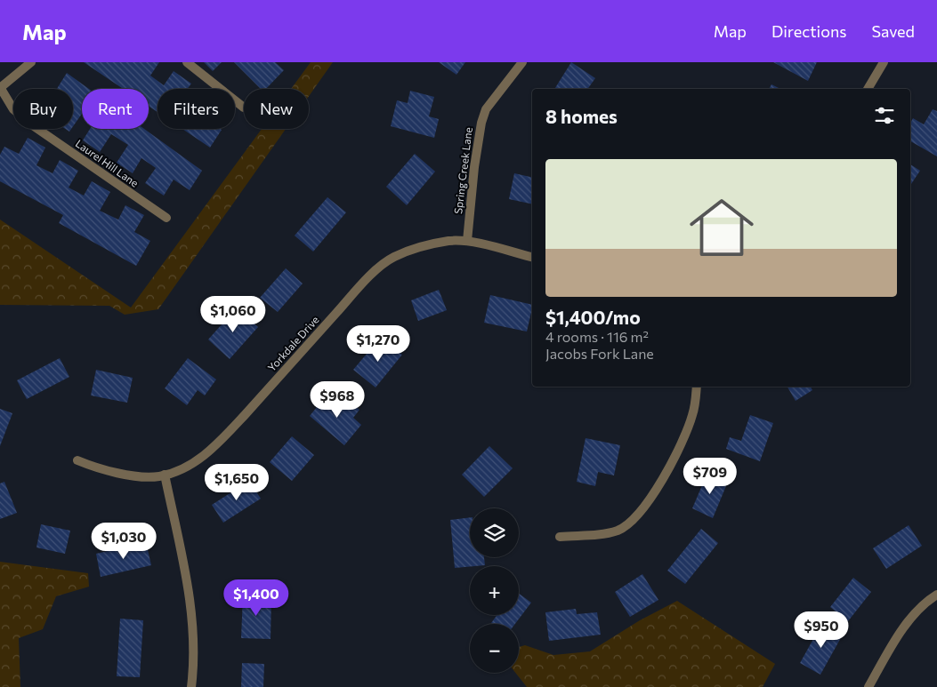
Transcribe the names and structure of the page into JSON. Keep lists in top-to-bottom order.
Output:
{
  "streets": {
    "street": ["Laurel Hill Lane", "Spring Creek Lane", "Yorkdale Drive"]
  },
  "crossings": [
    ["Spring Creek Lane", "Yorkdale Drive"]
  ],
  "page": {
    "header": "Map",
    "nav": ["Map", "Directions", "Saved"],
    "chip": [
      "Buy",
      "Rent",
      "Filters",
      "New"
    ],
    "heading": "8 homes",
    "list": [
      {
        "name": "$1,400/mo",
        "note": "4 rooms · 116 m² · Jacobs Fork Lane"
      }
    ],
    "price": [
      "$1,060",
      "$1,270",
      "$968",
      "$709",
      "$1,650",
      "$1,030",
      "$1,400",
      "$950"
    ],
    "map_buttons": ["+", "−"]
  }
}
